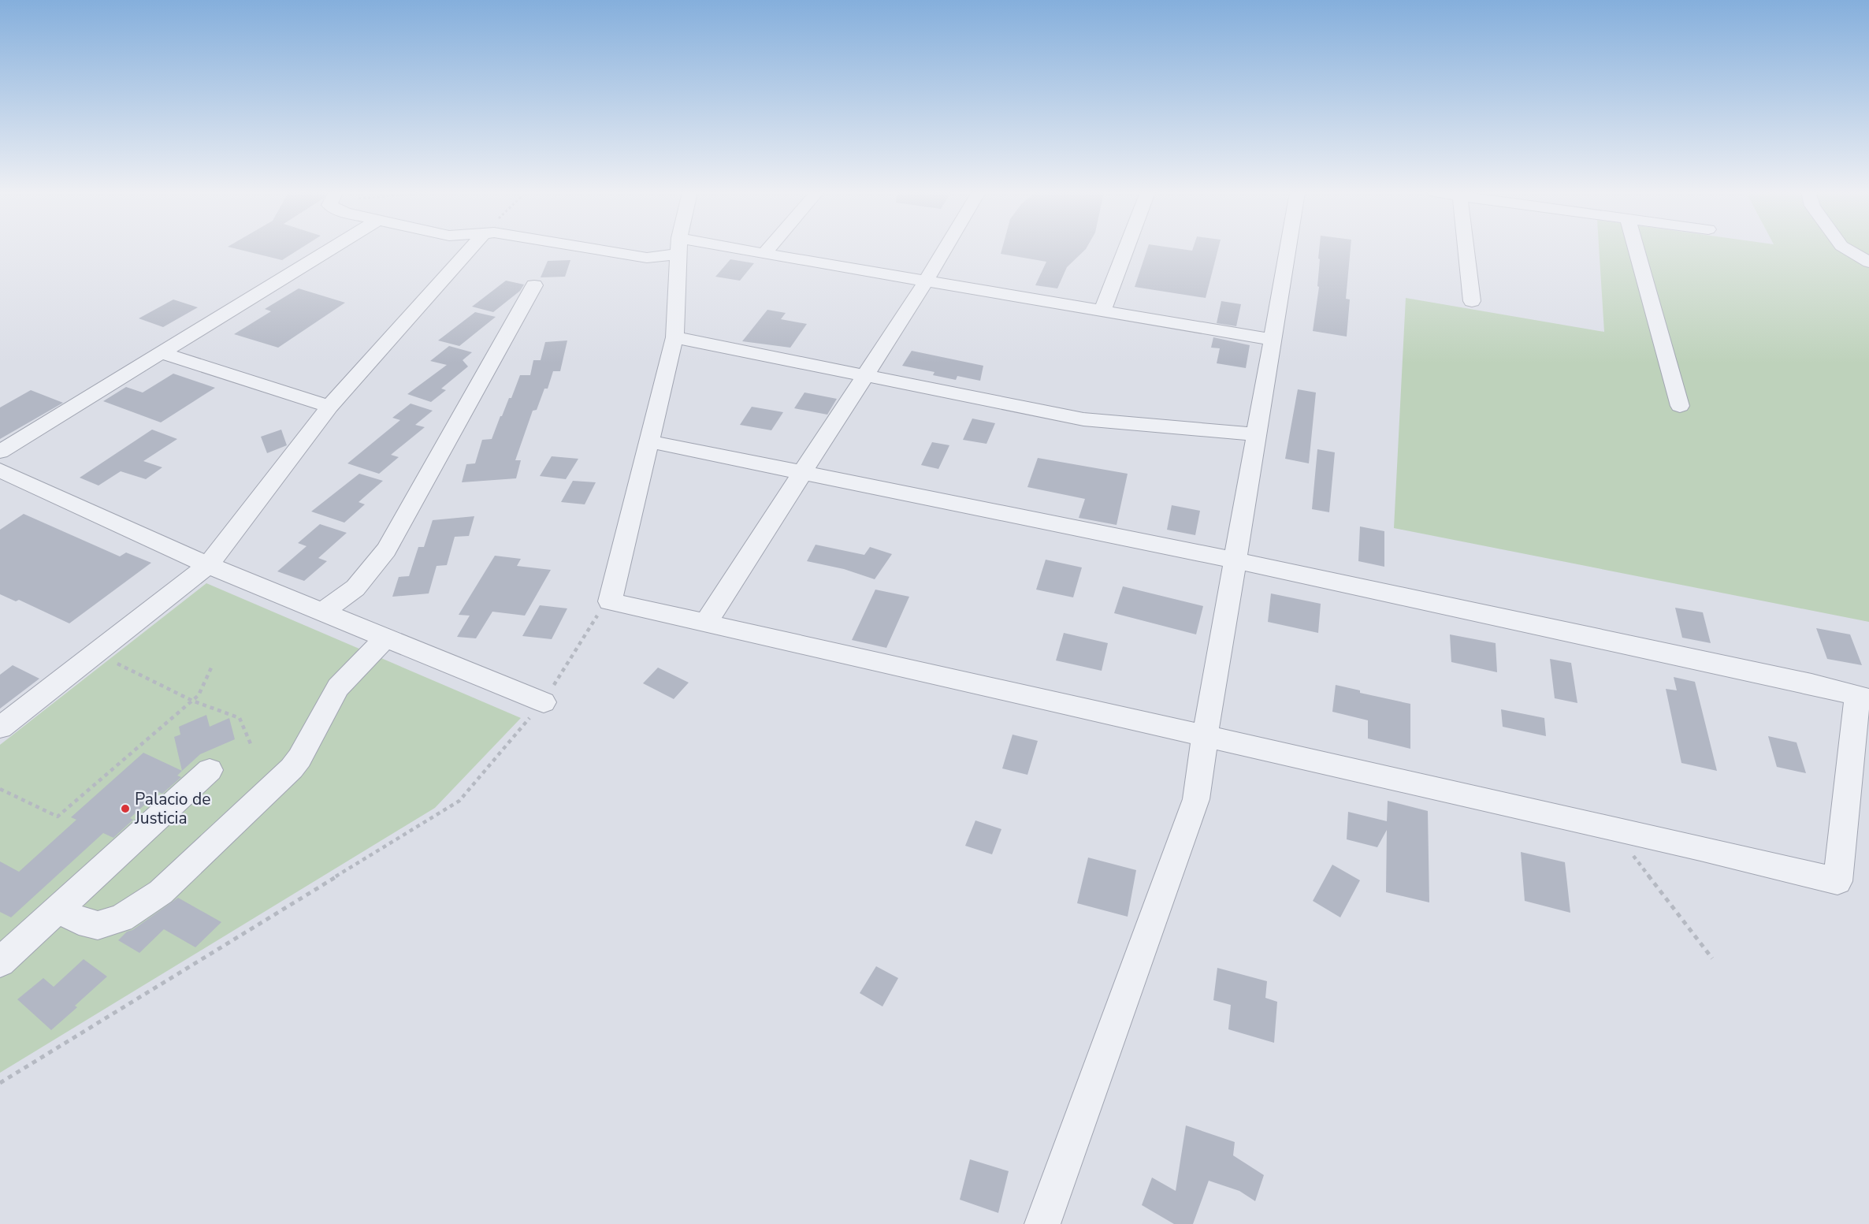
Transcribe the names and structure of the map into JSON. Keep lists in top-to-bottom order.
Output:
{
  "places": ["Palacio de Justicia"]
}
